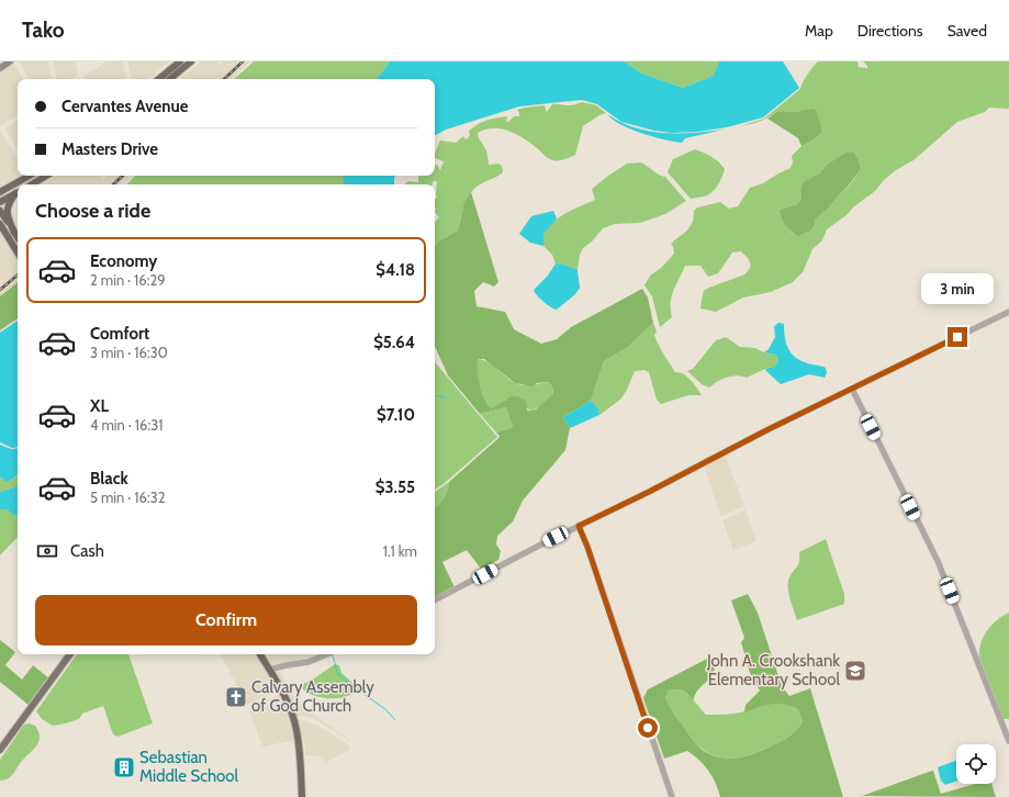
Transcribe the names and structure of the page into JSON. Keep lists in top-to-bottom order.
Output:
{
  "places": {
    "school or university": ["John A. Crookshank Elementary School"],
    "church": ["Calvary Assembly of God Church"],
    "building": ["Sebastian Middle School"]
  },
  "page": {
    "header": "Tako",
    "nav": ["Map", "Directions", "Saved"],
    "banner": ["Cervantes Avenue", "Masters Drive"],
    "heading": "Choose a ride",
    "list": [
      {
        "name": "Economy",
        "note": "2 min · 16:29",
        "value": "$4.18"
      },
      {
        "name": "Comfort",
        "note": "3 min · 16:30",
        "value": "$5.64"
      },
      {
        "name": "XL",
        "note": "4 min · 16:31",
        "value": "$7.10"
      },
      {
        "name": "Black",
        "note": "5 min · 16:32",
        "value": "$3.55"
      }
    ],
    "bubble": "3 min",
    "pay": ["Cash", "1.1 km"],
    "buttons": "Confirm"
  }
}
